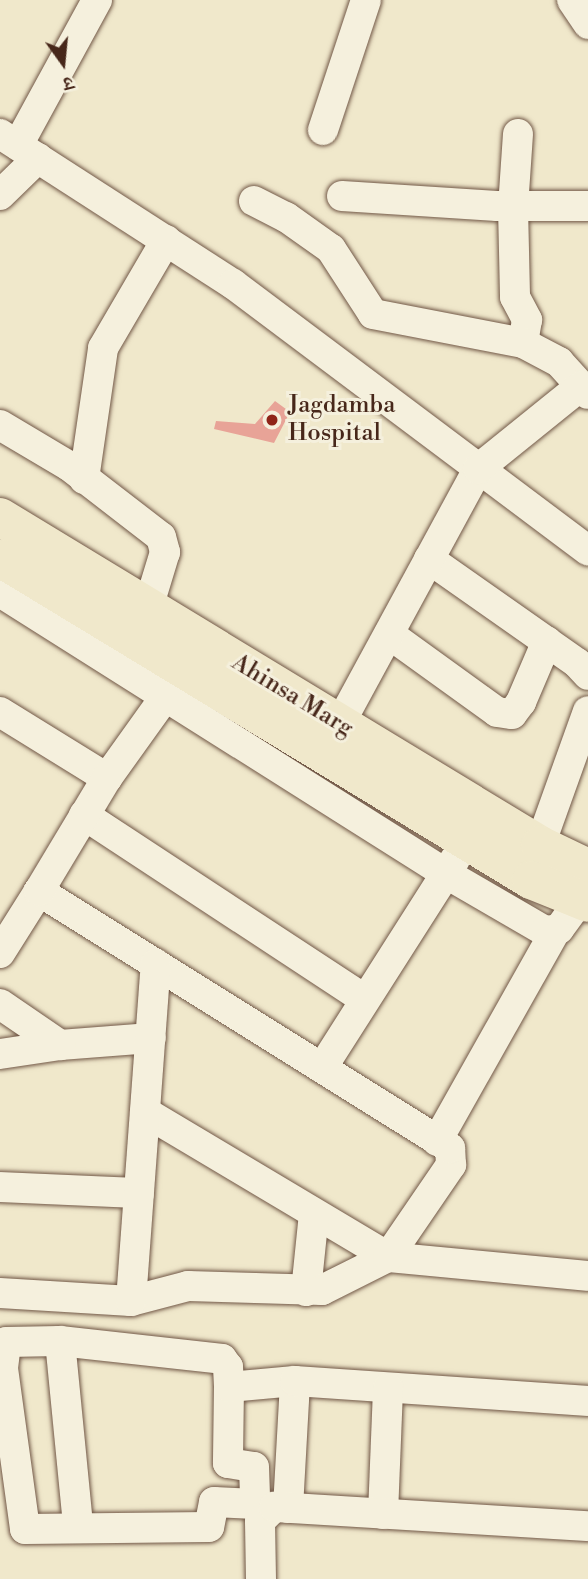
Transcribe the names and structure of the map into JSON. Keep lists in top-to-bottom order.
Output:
{
  "streets": {
    "highway": ["Ahinsa Marg"]
  },
  "places": ["Jagdamba Hospital"],
  "north": "bottom"
}
